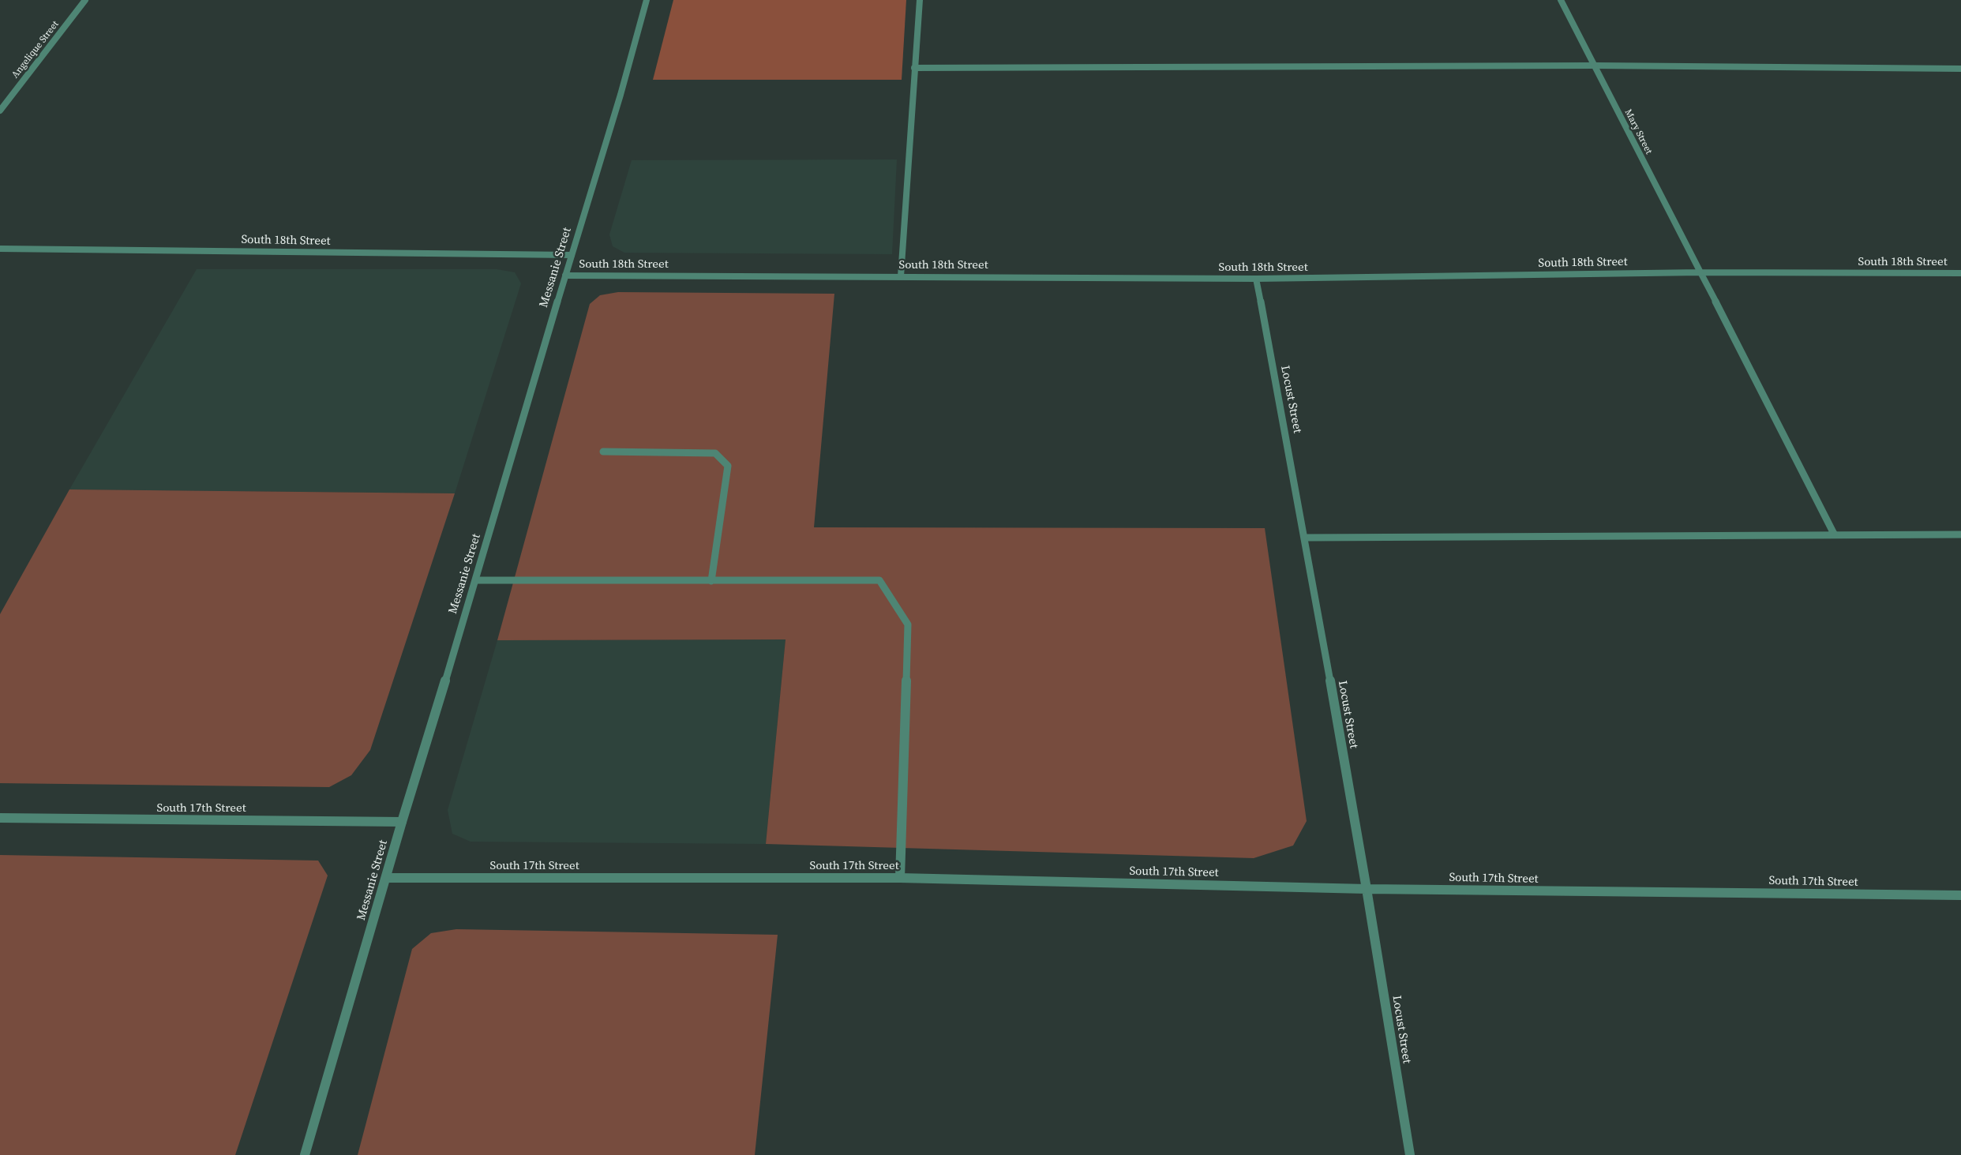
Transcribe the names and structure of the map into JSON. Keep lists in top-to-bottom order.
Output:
{
  "streets": {
    "street": [
      "Angelique Street",
      "Mary Street",
      "South 18th Street",
      "Messanie Street",
      "Locust Street",
      "South 17th Street"
    ]
  },
  "crossings": [
    ["Mary Street", "South 18th Street"],
    ["South 18th Street", "Messanie Street"],
    ["South 18th Street", "Locust Street"],
    ["Messanie Street", "South 17th Street"],
    ["Locust Street", "South 17th Street"]
  ]
}
